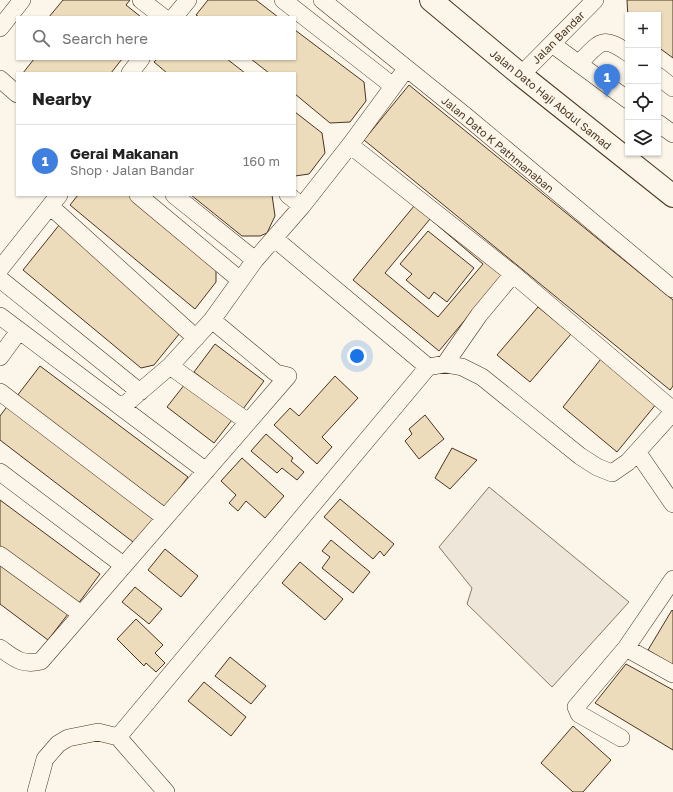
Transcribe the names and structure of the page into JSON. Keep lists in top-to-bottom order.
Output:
{
  "streets": {
    "main road": ["Jalan Dato Haji Abdul Samad"],
    "street": ["Jalan Bandar", "Jalan Dato K Pathmanaban"]
  },
  "crossings": [
    ["Jalan Bandar", "Jalan Dato Haji Abdul Samad"]
  ],
  "page": {
    "map_buttons": ["+", "−"],
    "search": "Search here",
    "pins": "1",
    "heading": "Nearby",
    "list": [
      {
        "mark": "1",
        "name": "Gerai Makanan",
        "note": "Shop · Jalan Bandar",
        "value": "160 m"
      }
    ]
  }
}
